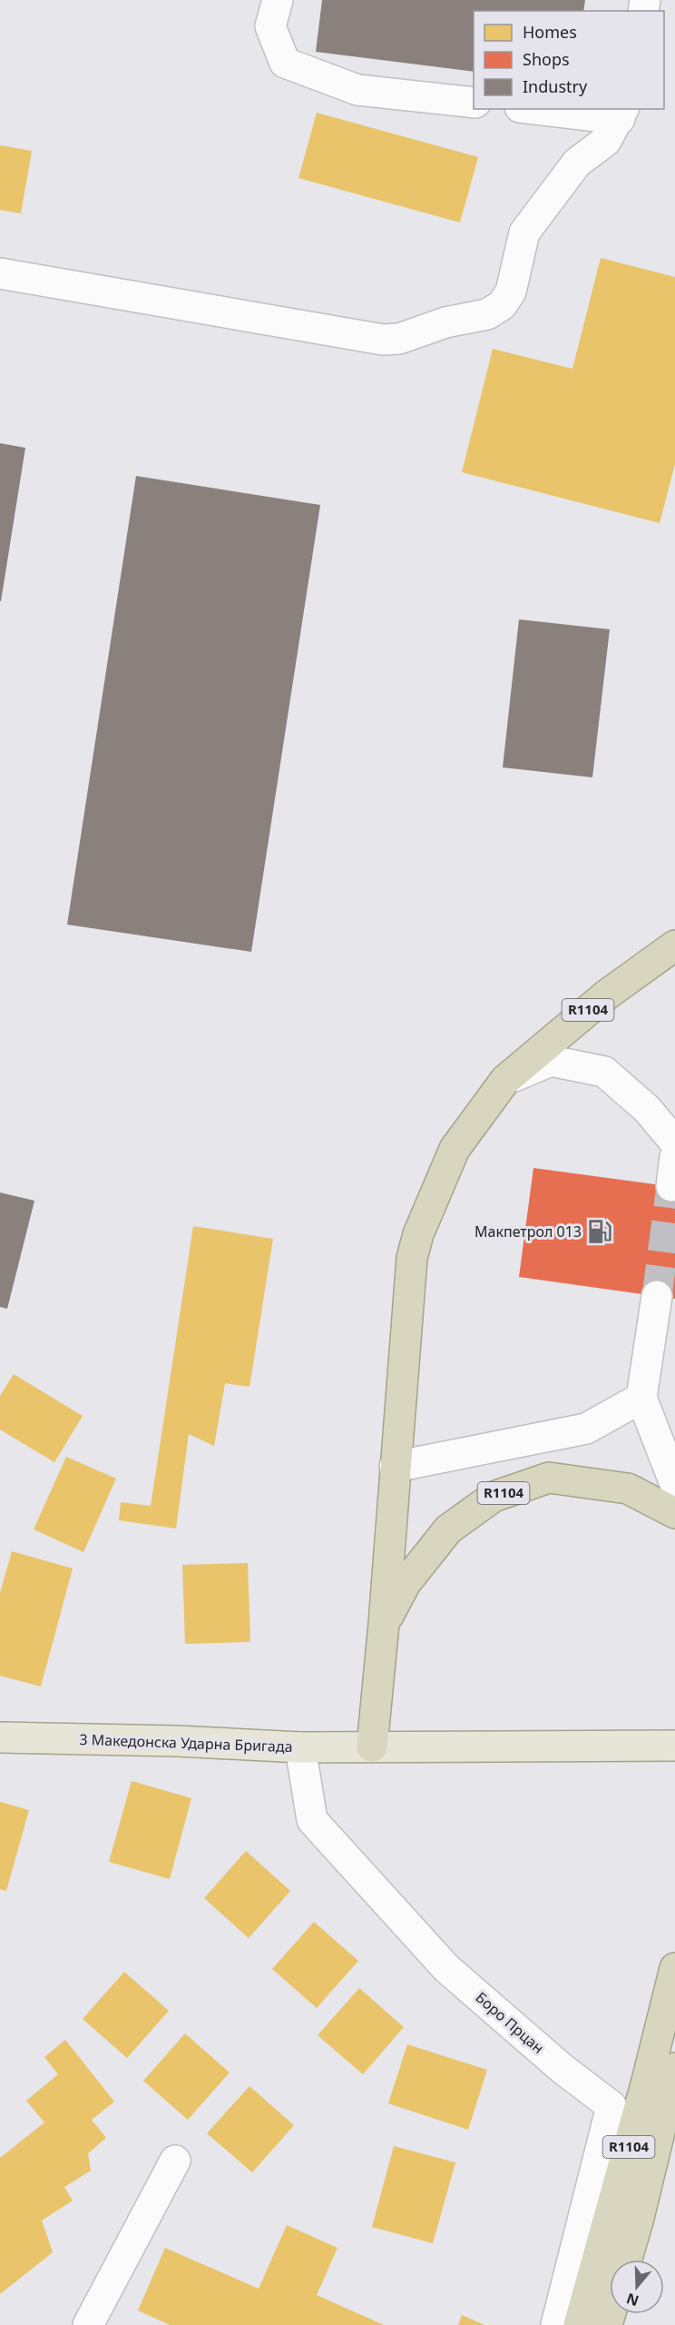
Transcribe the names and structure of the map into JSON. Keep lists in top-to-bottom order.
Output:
{
  "streets": {
    "highway": ["R1104"],
    "main road": ["3 Македонска Ударна Бригада"],
    "street": ["Боро Прцан"]
  },
  "crossings": [
    ["R1104", "3 Македонска Ударна Бригада"],
    ["3 Македонска Ударна Бригада", "Боро Прцан"]
  ],
  "places": {
    "fuel station": ["Макпетрол 013"]
  },
  "legend": ["Homes", "Shops", "Industry"],
  "north": "bottom"
}
